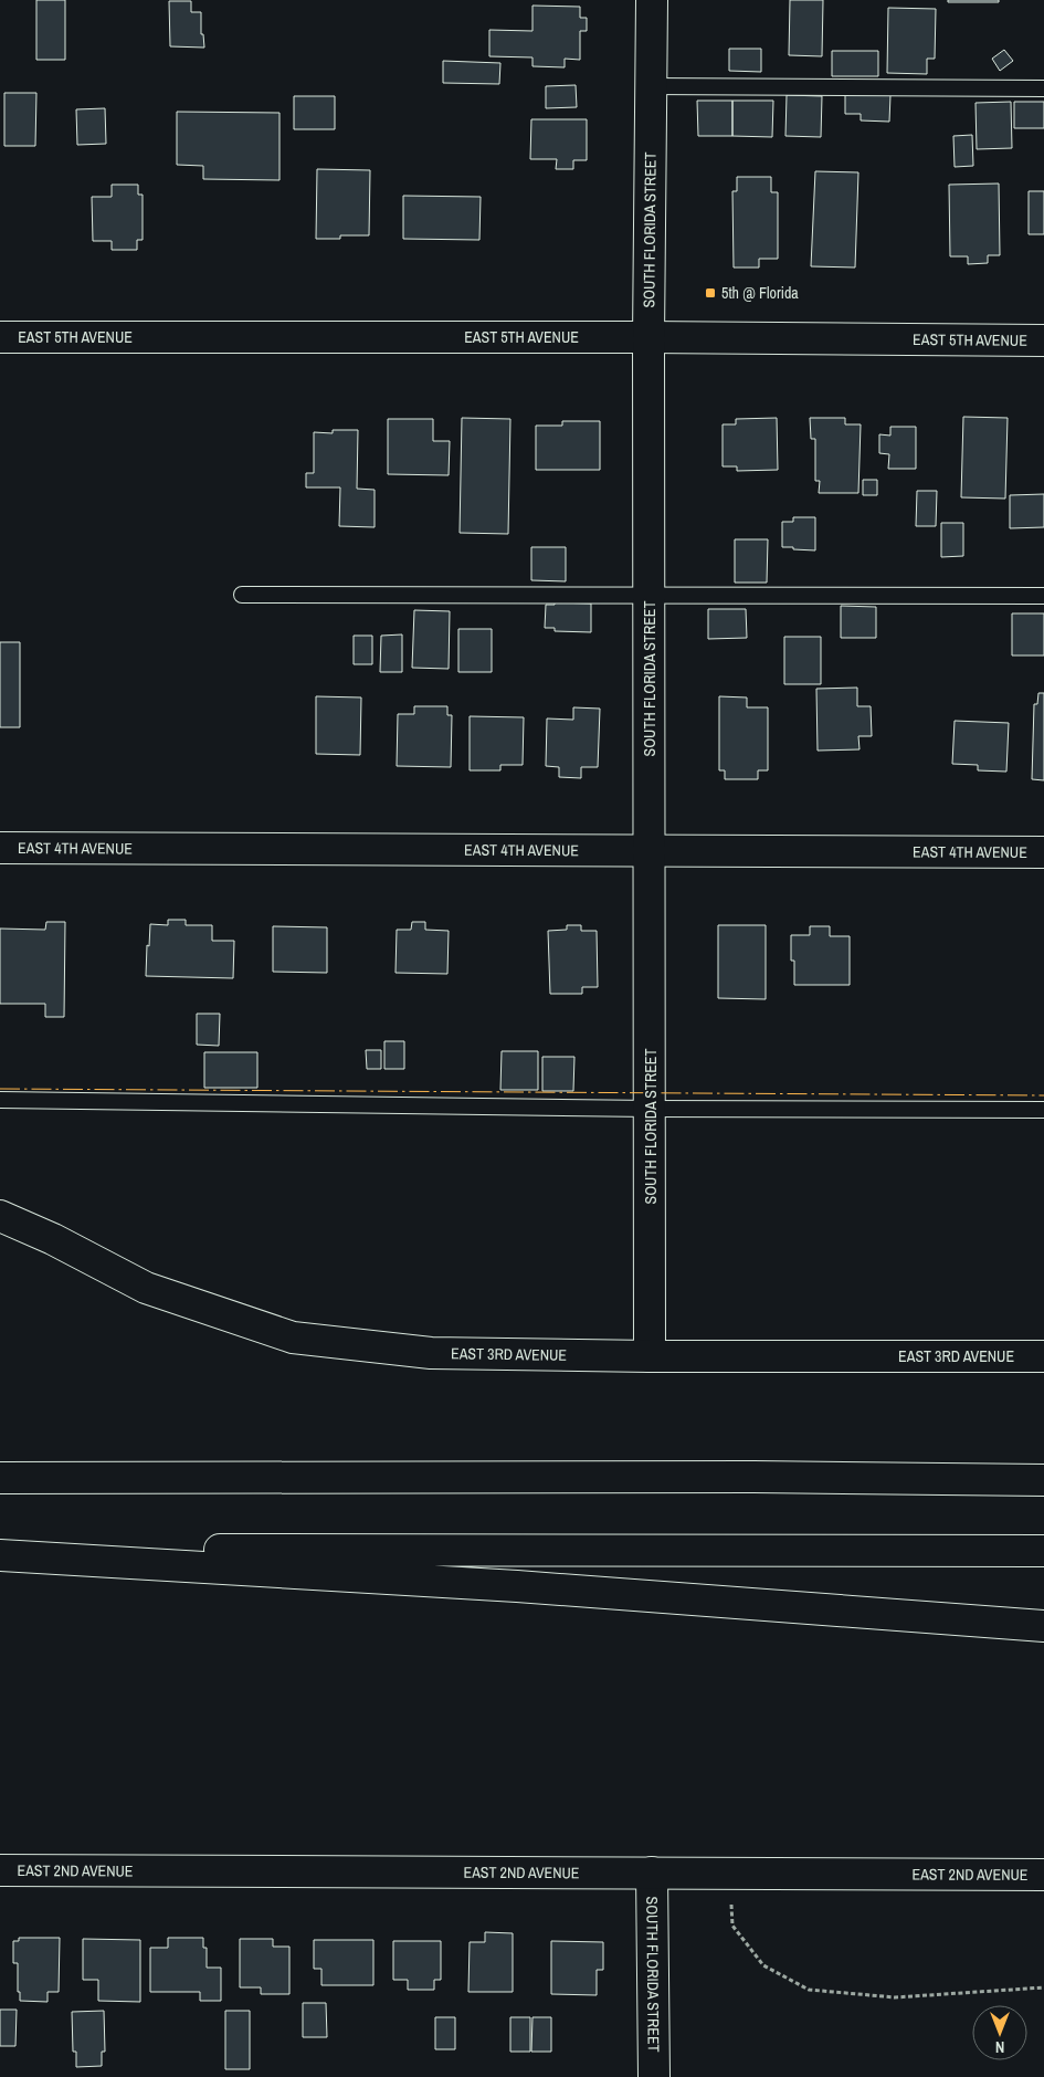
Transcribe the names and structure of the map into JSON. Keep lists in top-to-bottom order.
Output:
{
  "streets": {
    "main road": [
      "SOUTH FLORIDA STREET",
      "EAST 5TH AVENUE",
      "EAST 4TH AVENUE",
      "EAST 3RD AVENUE",
      "EAST 2ND AVENUE"
    ]
  },
  "crossings": [
    ["SOUTH FLORIDA STREET", "EAST 5TH AVENUE"],
    ["SOUTH FLORIDA STREET", "EAST 4TH AVENUE"],
    ["SOUTH FLORIDA STREET", "EAST 3RD AVENUE"],
    ["SOUTH FLORIDA STREET", "EAST 2ND AVENUE"]
  ],
  "places": {
    "transit": ["5th @ Florida"]
  },
  "north": "bottom"
}
